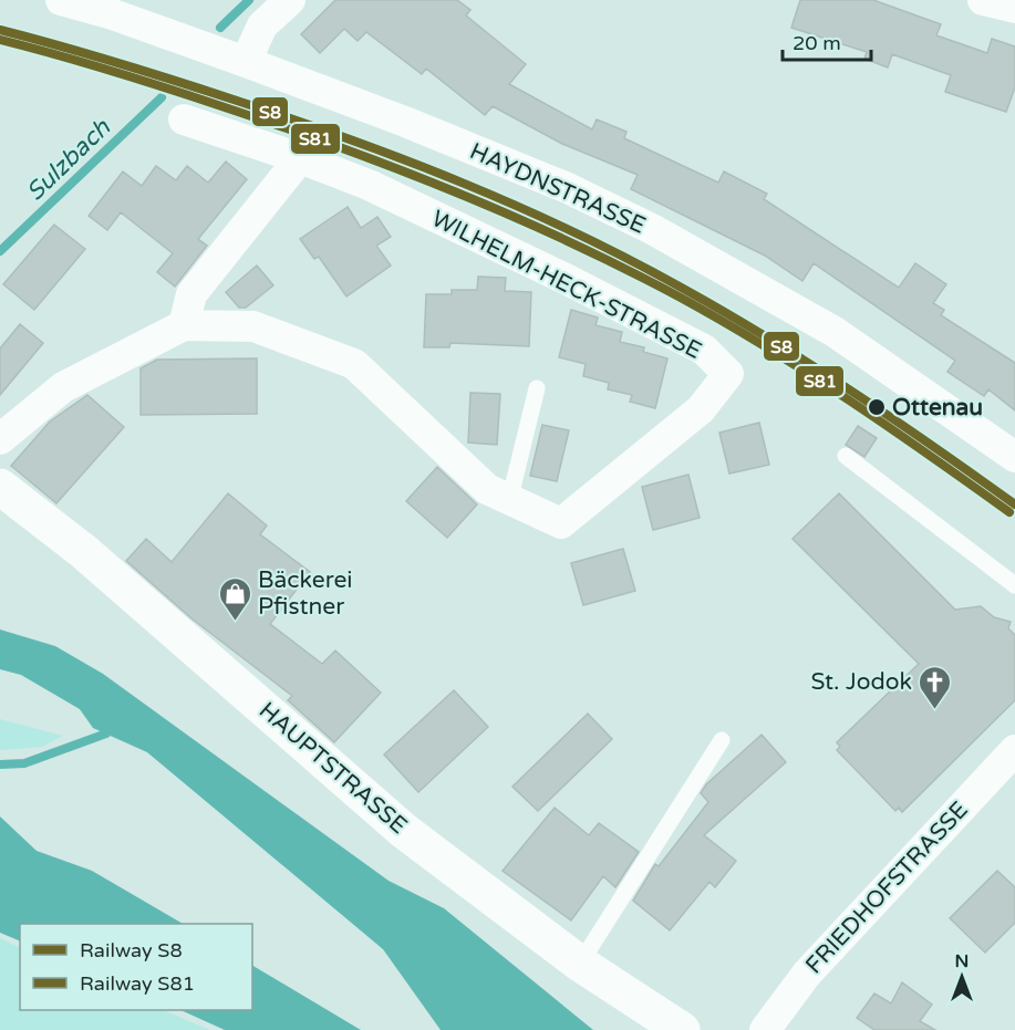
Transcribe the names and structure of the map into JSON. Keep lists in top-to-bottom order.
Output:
{
  "streets": {
    "street": [
      "HAYDNSTRASSE",
      "WILHELM-HECK-STRASSE",
      "HAUPTSTRASSE",
      "FRIEDHOFSTRASSE"
    ]
  },
  "water": ["Sulzbach"],
  "places": {
    "other": ["Ottenau"],
    "shop": ["Bäckerei Pfistner"],
    "church": ["St. Jodok"]
  },
  "lines": ["rail line S8", "rail line S81"],
  "legend": ["Railway S8", "Railway S81"],
  "scale_bar": "20 m",
  "north": "top"
}
